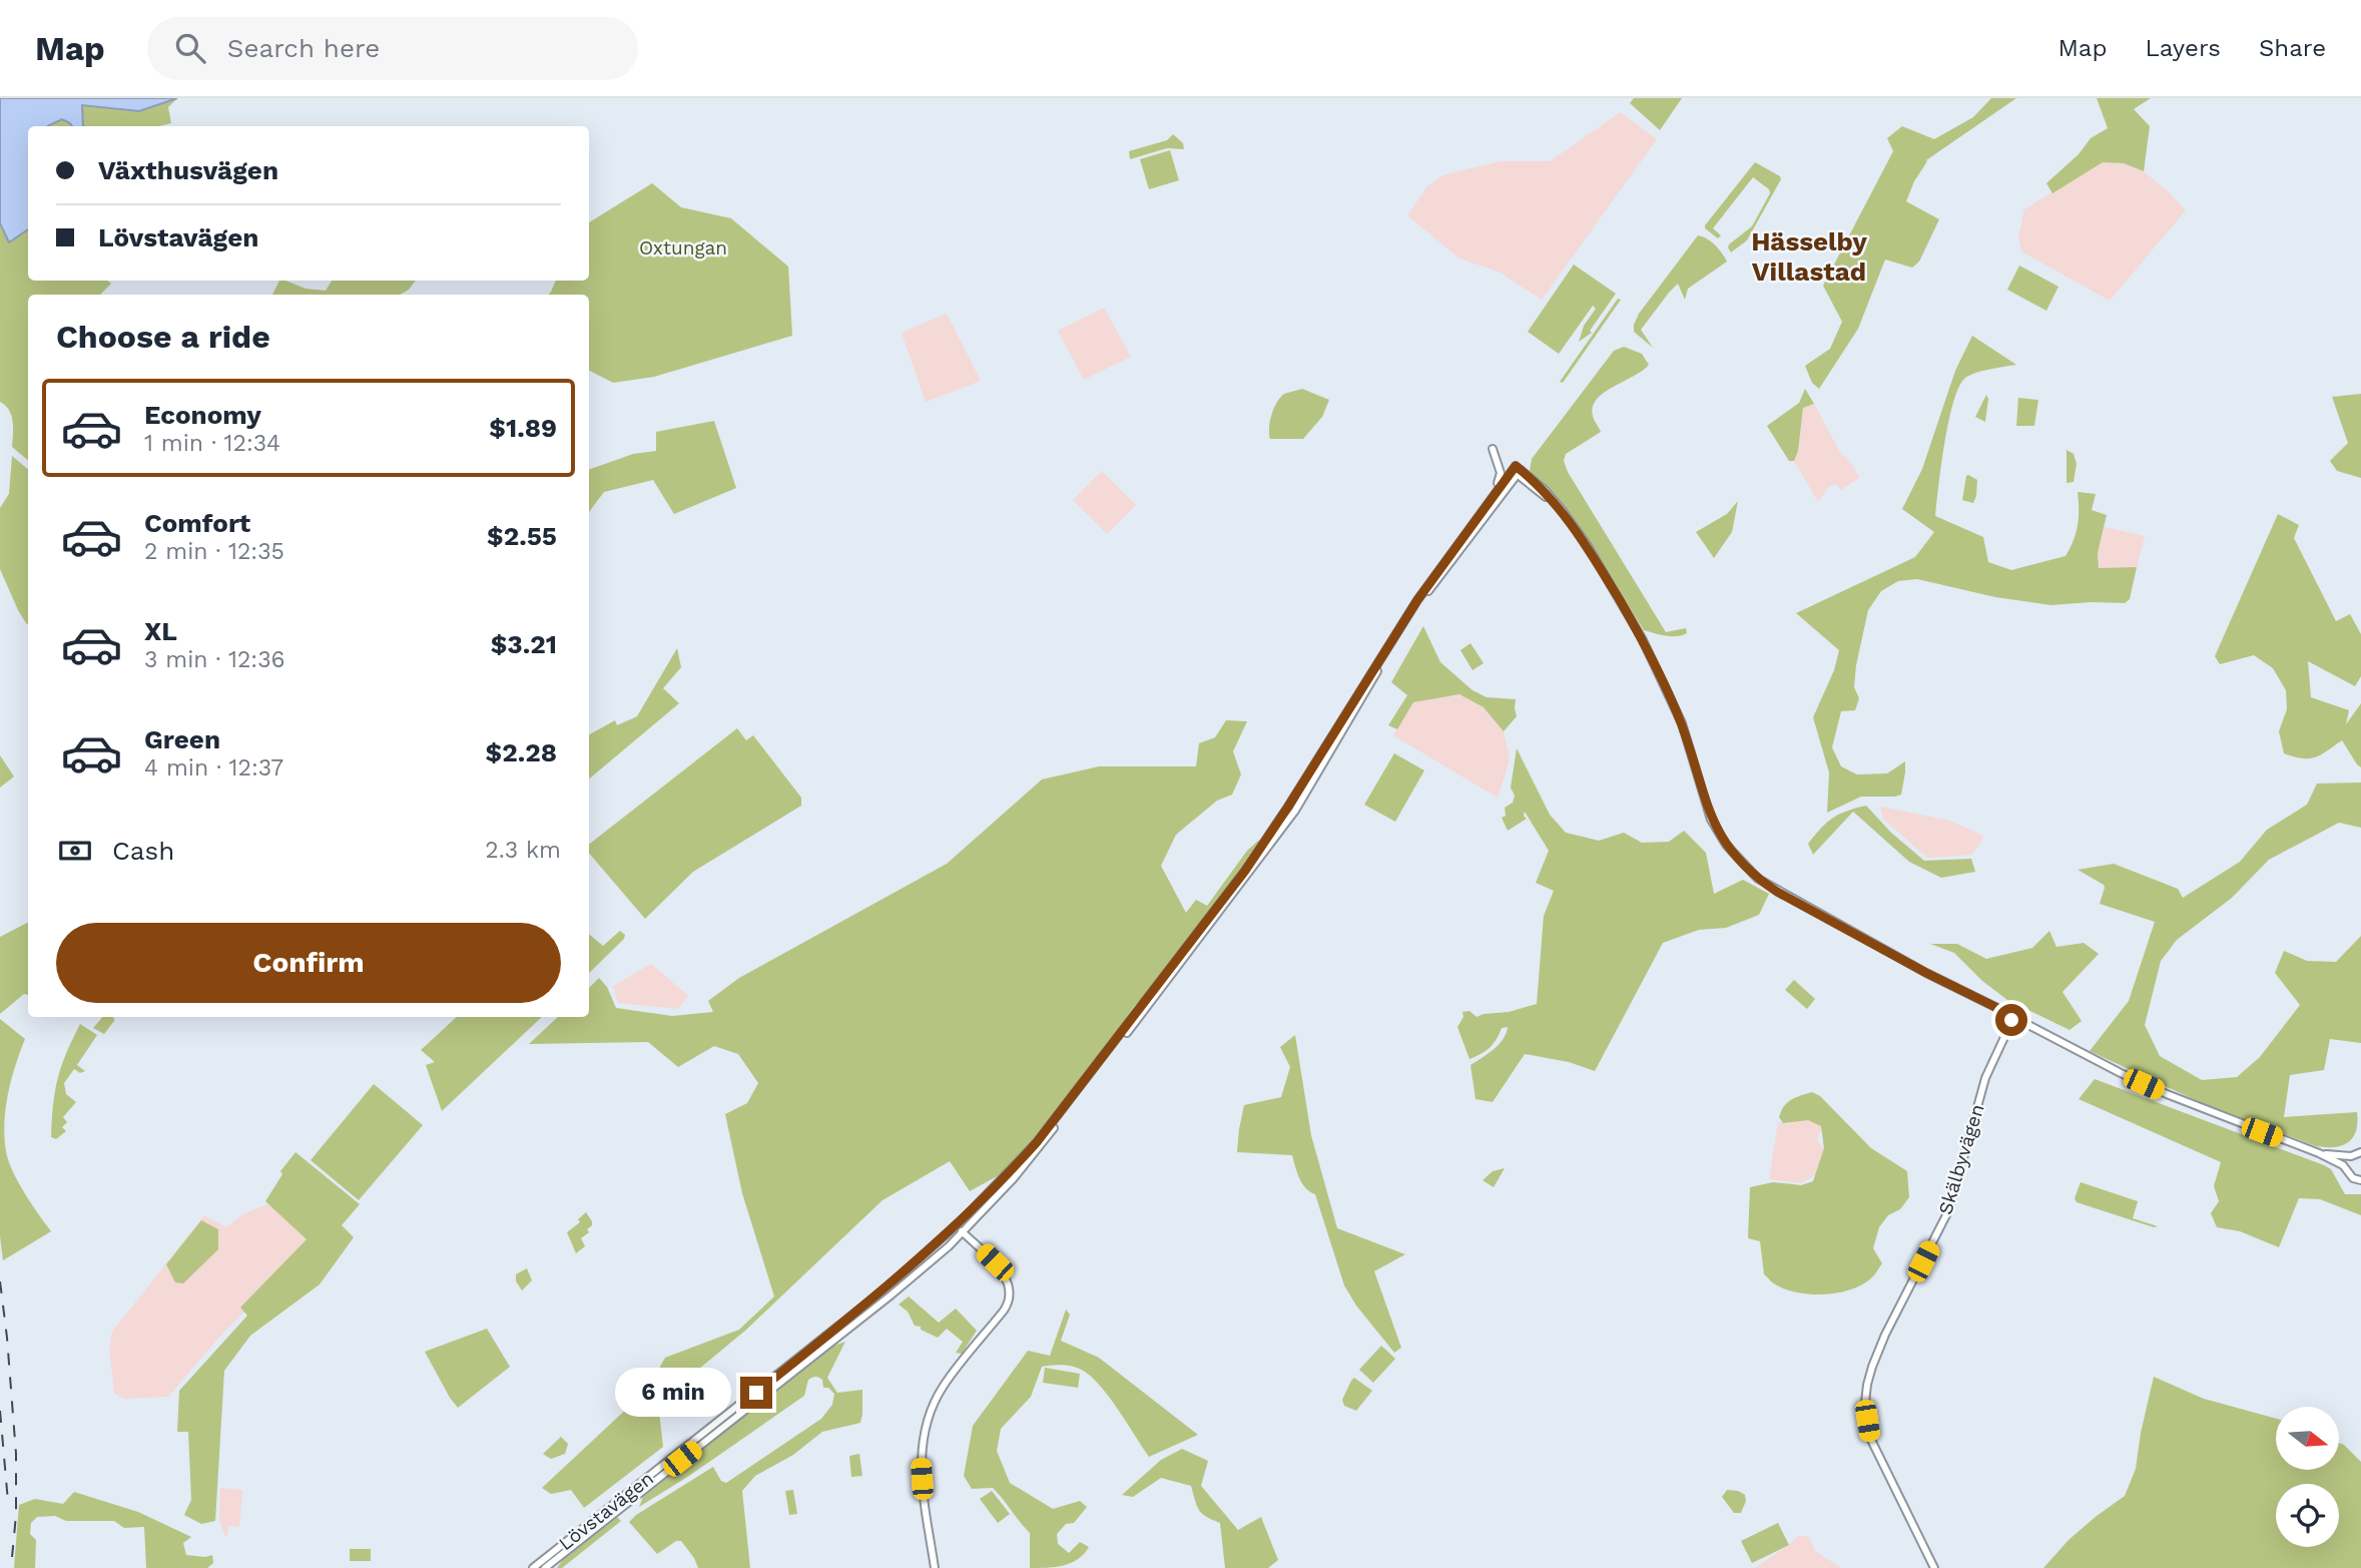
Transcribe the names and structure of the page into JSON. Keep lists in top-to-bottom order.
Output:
{
  "streets": {
    "street": ["Skälbyvägen", "Lövstavägen"]
  },
  "districts": ["Hässelby Villastad"],
  "parks": ["Oxtungan"],
  "north": "right",
  "page": {
    "header": "Map",
    "search": "Search here",
    "nav": ["Map", "Layers", "Share"],
    "banner": ["Växthusvägen", "Lövstavägen"],
    "heading": "Choose a ride",
    "list": [
      {
        "name": "Economy",
        "note": "1 min · 12:34",
        "value": "$1.89"
      },
      {
        "name": "Comfort",
        "note": "2 min · 12:35",
        "value": "$2.55"
      },
      {
        "name": "XL",
        "note": "3 min · 12:36",
        "value": "$3.21"
      },
      {
        "name": "Green",
        "note": "4 min · 12:37",
        "value": "$2.28"
      }
    ],
    "pay": ["Cash", "2.3 km"],
    "buttons": "Confirm",
    "bubble": "6 min"
  }
}
